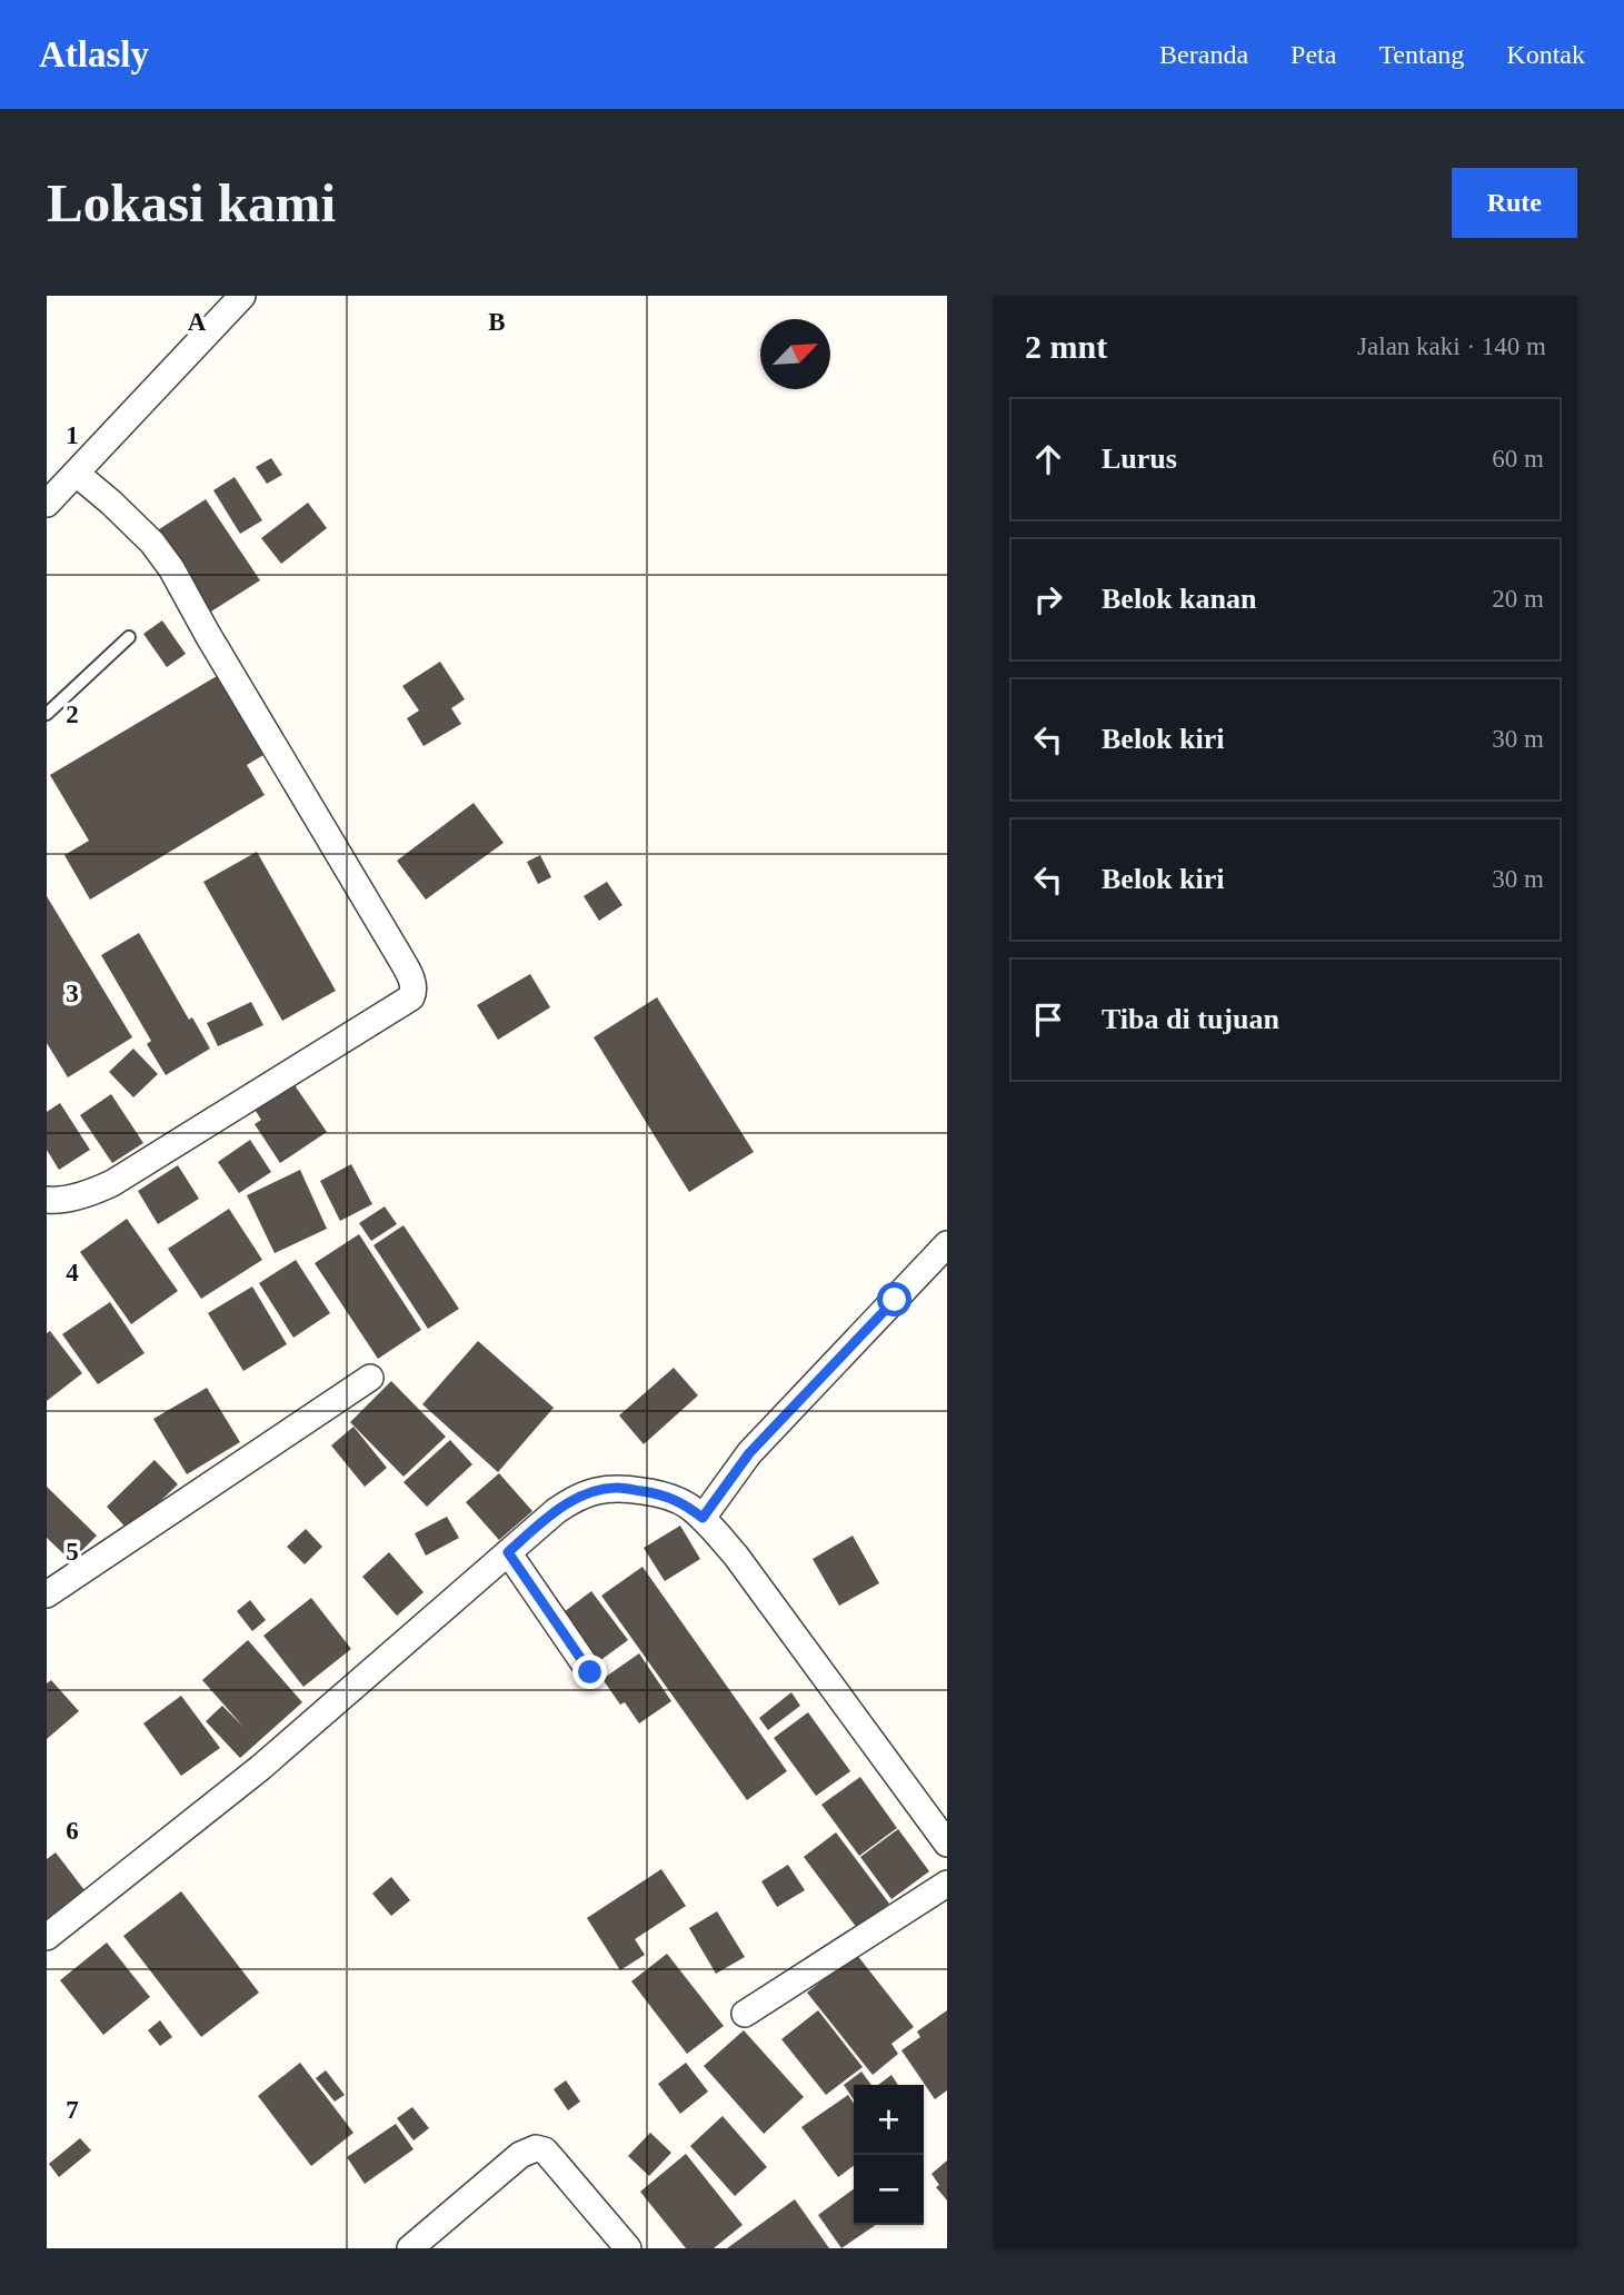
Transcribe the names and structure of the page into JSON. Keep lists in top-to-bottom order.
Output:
{
  "north": "top right",
  "page": {
    "header": "Atlasly",
    "nav": [
      "Beranda",
      "Peta",
      "Tentang",
      "Kontak"
    ],
    "buttons": "Rute",
    "title": "Lokasi kami",
    "heading": ["2 mnt", "Jalan kaki · 140 m"],
    "list": [
      ["Lurus", "60 m"],
      ["Belok kanan", "20 m"],
      ["Belok kiri", "30 m"],
      ["Belok kiri", "30 m"],
      "Tiba di tujuan"
    ],
    "map_buttons": ["+", "−"]
  },
  "grid": {
    "columns": ["A", "B"],
    "rows": [
      "1",
      "2",
      "3",
      "4",
      "5",
      "6",
      "7"
    ]
  }
}
